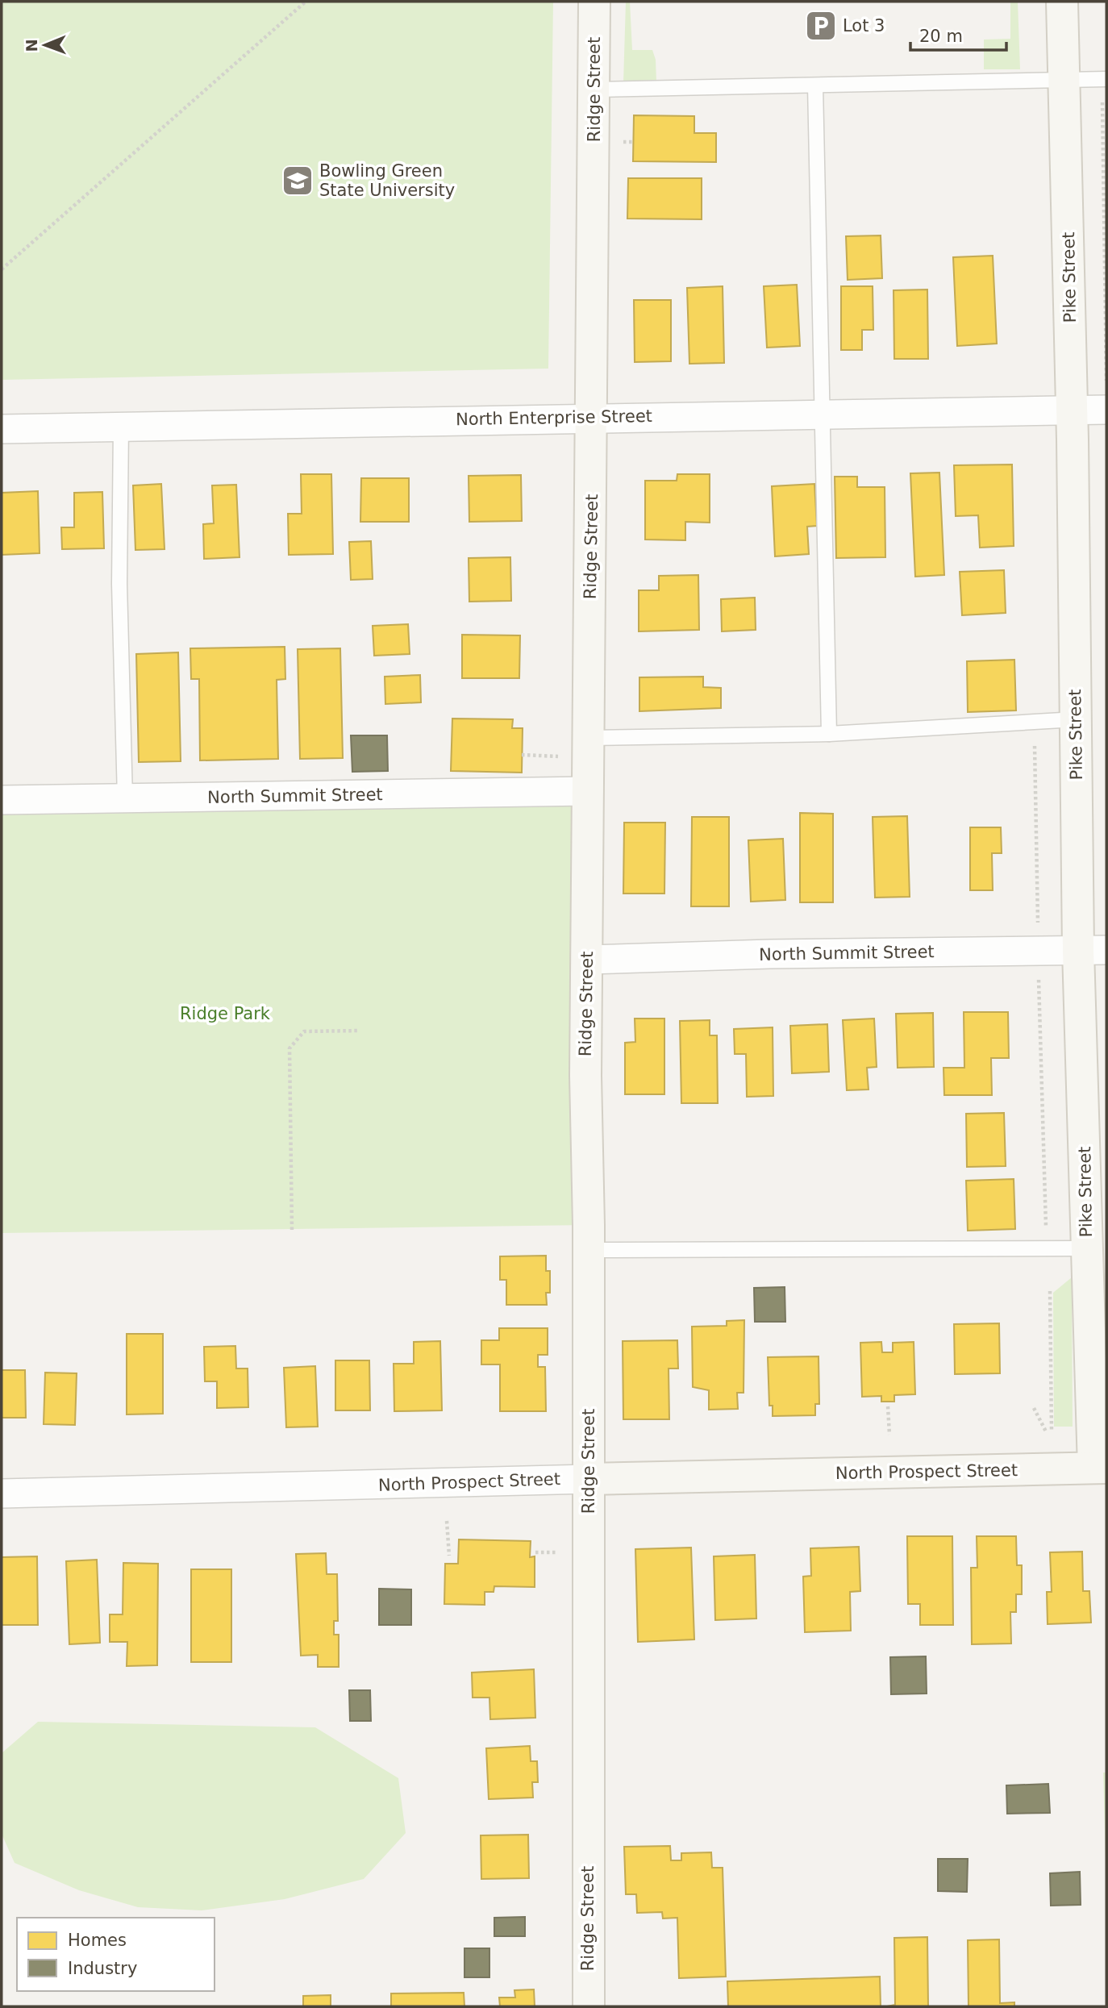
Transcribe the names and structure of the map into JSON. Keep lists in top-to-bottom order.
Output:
{
  "streets": {
    "street": [
      "Ridge Street",
      "Pike Street",
      "North Enterprise Street",
      "North Summit Street",
      "North Prospect Street"
    ]
  },
  "crossings": [
    ["Ridge Street", "North Enterprise Street"],
    ["Ridge Street", "North Summit Street"],
    ["Ridge Street", "North Prospect Street"],
    ["Pike Street", "North Enterprise Street"],
    ["Pike Street", "North Summit Street"],
    ["Pike Street", "North Prospect Street"]
  ],
  "parks": ["Ridge Park"],
  "places": {
    "parking": ["Lot 3"],
    "school or university": ["Bowling Green State University"]
  },
  "legend": ["Homes", "Industry"],
  "scale_bar": "20 m",
  "north": "left"
}
